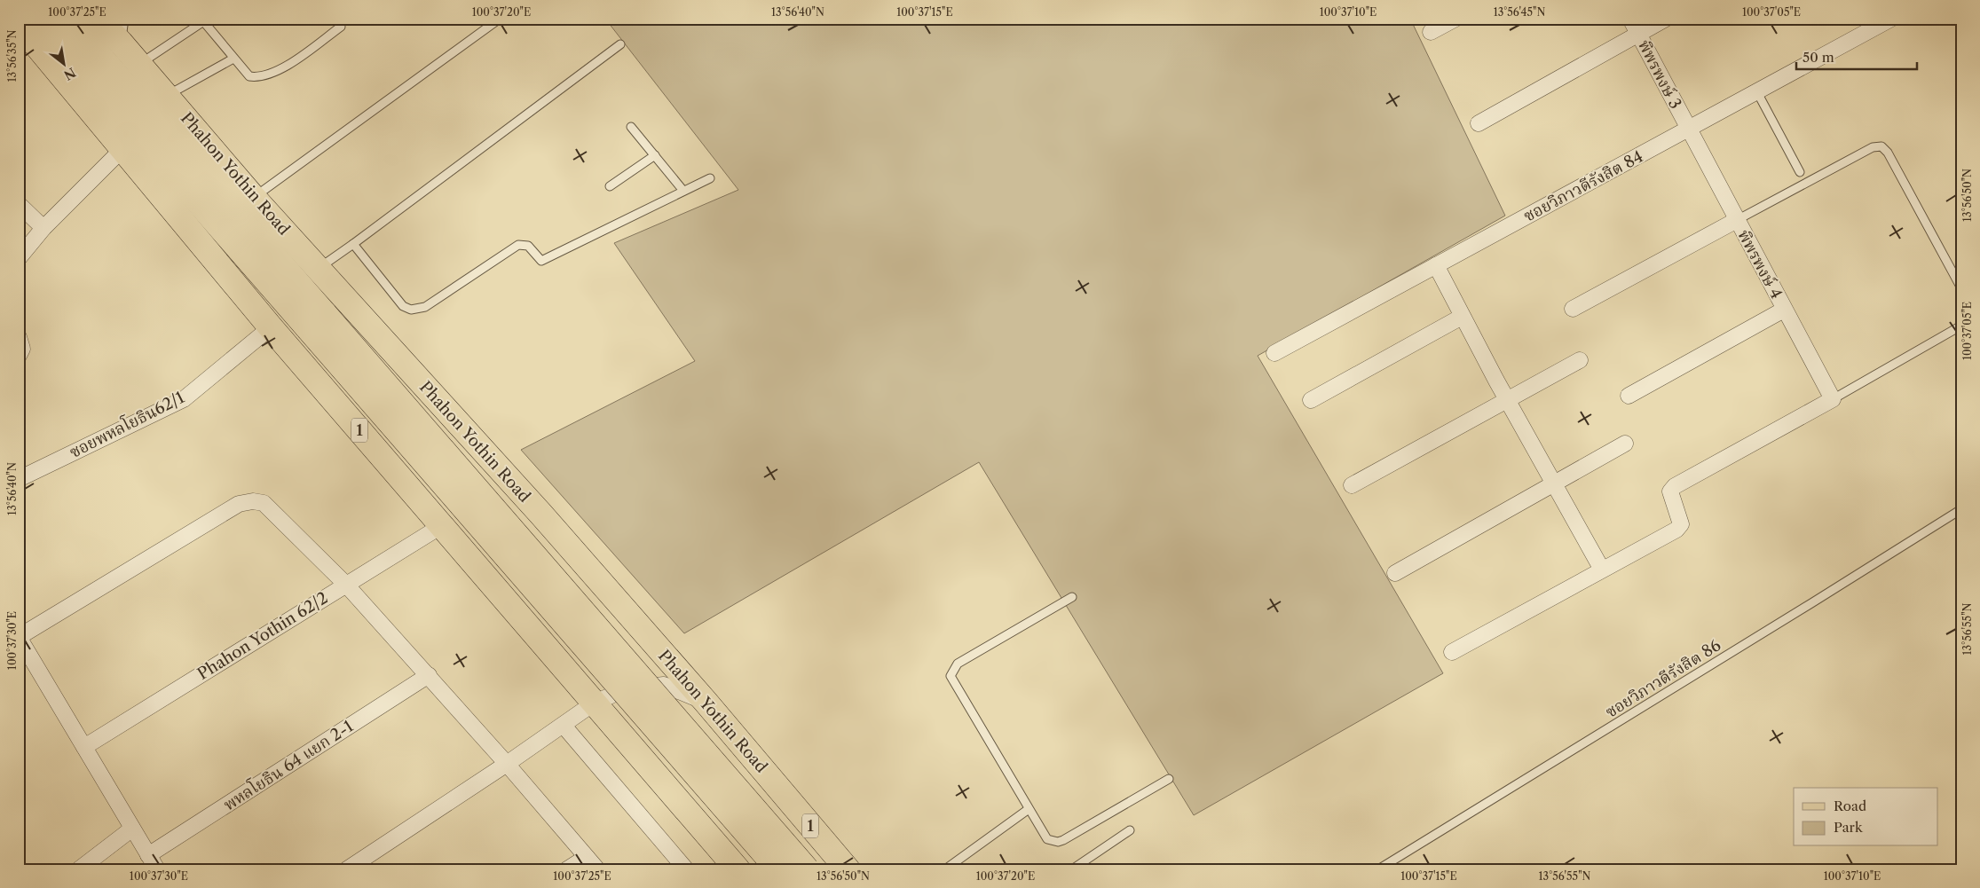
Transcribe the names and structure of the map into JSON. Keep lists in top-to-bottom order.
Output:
{
  "streets": {
    "main road": ["Phahon Yothin Road", "1"],
    "street": [
      "พิพรพงษ์ 3",
      "ซอยวิภาวดีรังสิต 84",
      "พิพรพงษ์ 4",
      "ซอยพหลโยธิน62/1",
      "Phahon Yothin 62/2",
      "พหลโยธิน 64 แยก 2-1"
    ],
    "lane": ["ซอยวิภาวดีรังสิต 86"]
  },
  "crossings": [
    ["พิพรพงษ์ 3", "ซอยวิภาวดีรังสิต 84"],
    ["พิพรพงษ์ 3", "พิพรพงษ์ 4"],
    ["ซอยวิภาวดีรังสิต 84", "พิพรพงษ์ 4"],
    ["ซอยพหลโยธิน62/1", "1"],
    ["1", "Phahon Yothin 62/2"]
  ],
  "legend": ["Road", "Park"],
  "scale_bar": "50 m",
  "north": "bottom right",
  "coordinates": [
    "100°37'25\"E",
    "100°37'20\"E",
    "13°56'40\"N",
    "100°37'15\"E",
    "100°37'10\"E",
    "13°56'45\"N",
    "100°37'05\"E",
    "13°56'35\"N",
    "13°56'50\"N",
    "13°56'55\"N",
    "100°37'30\"E"
  ]
}
